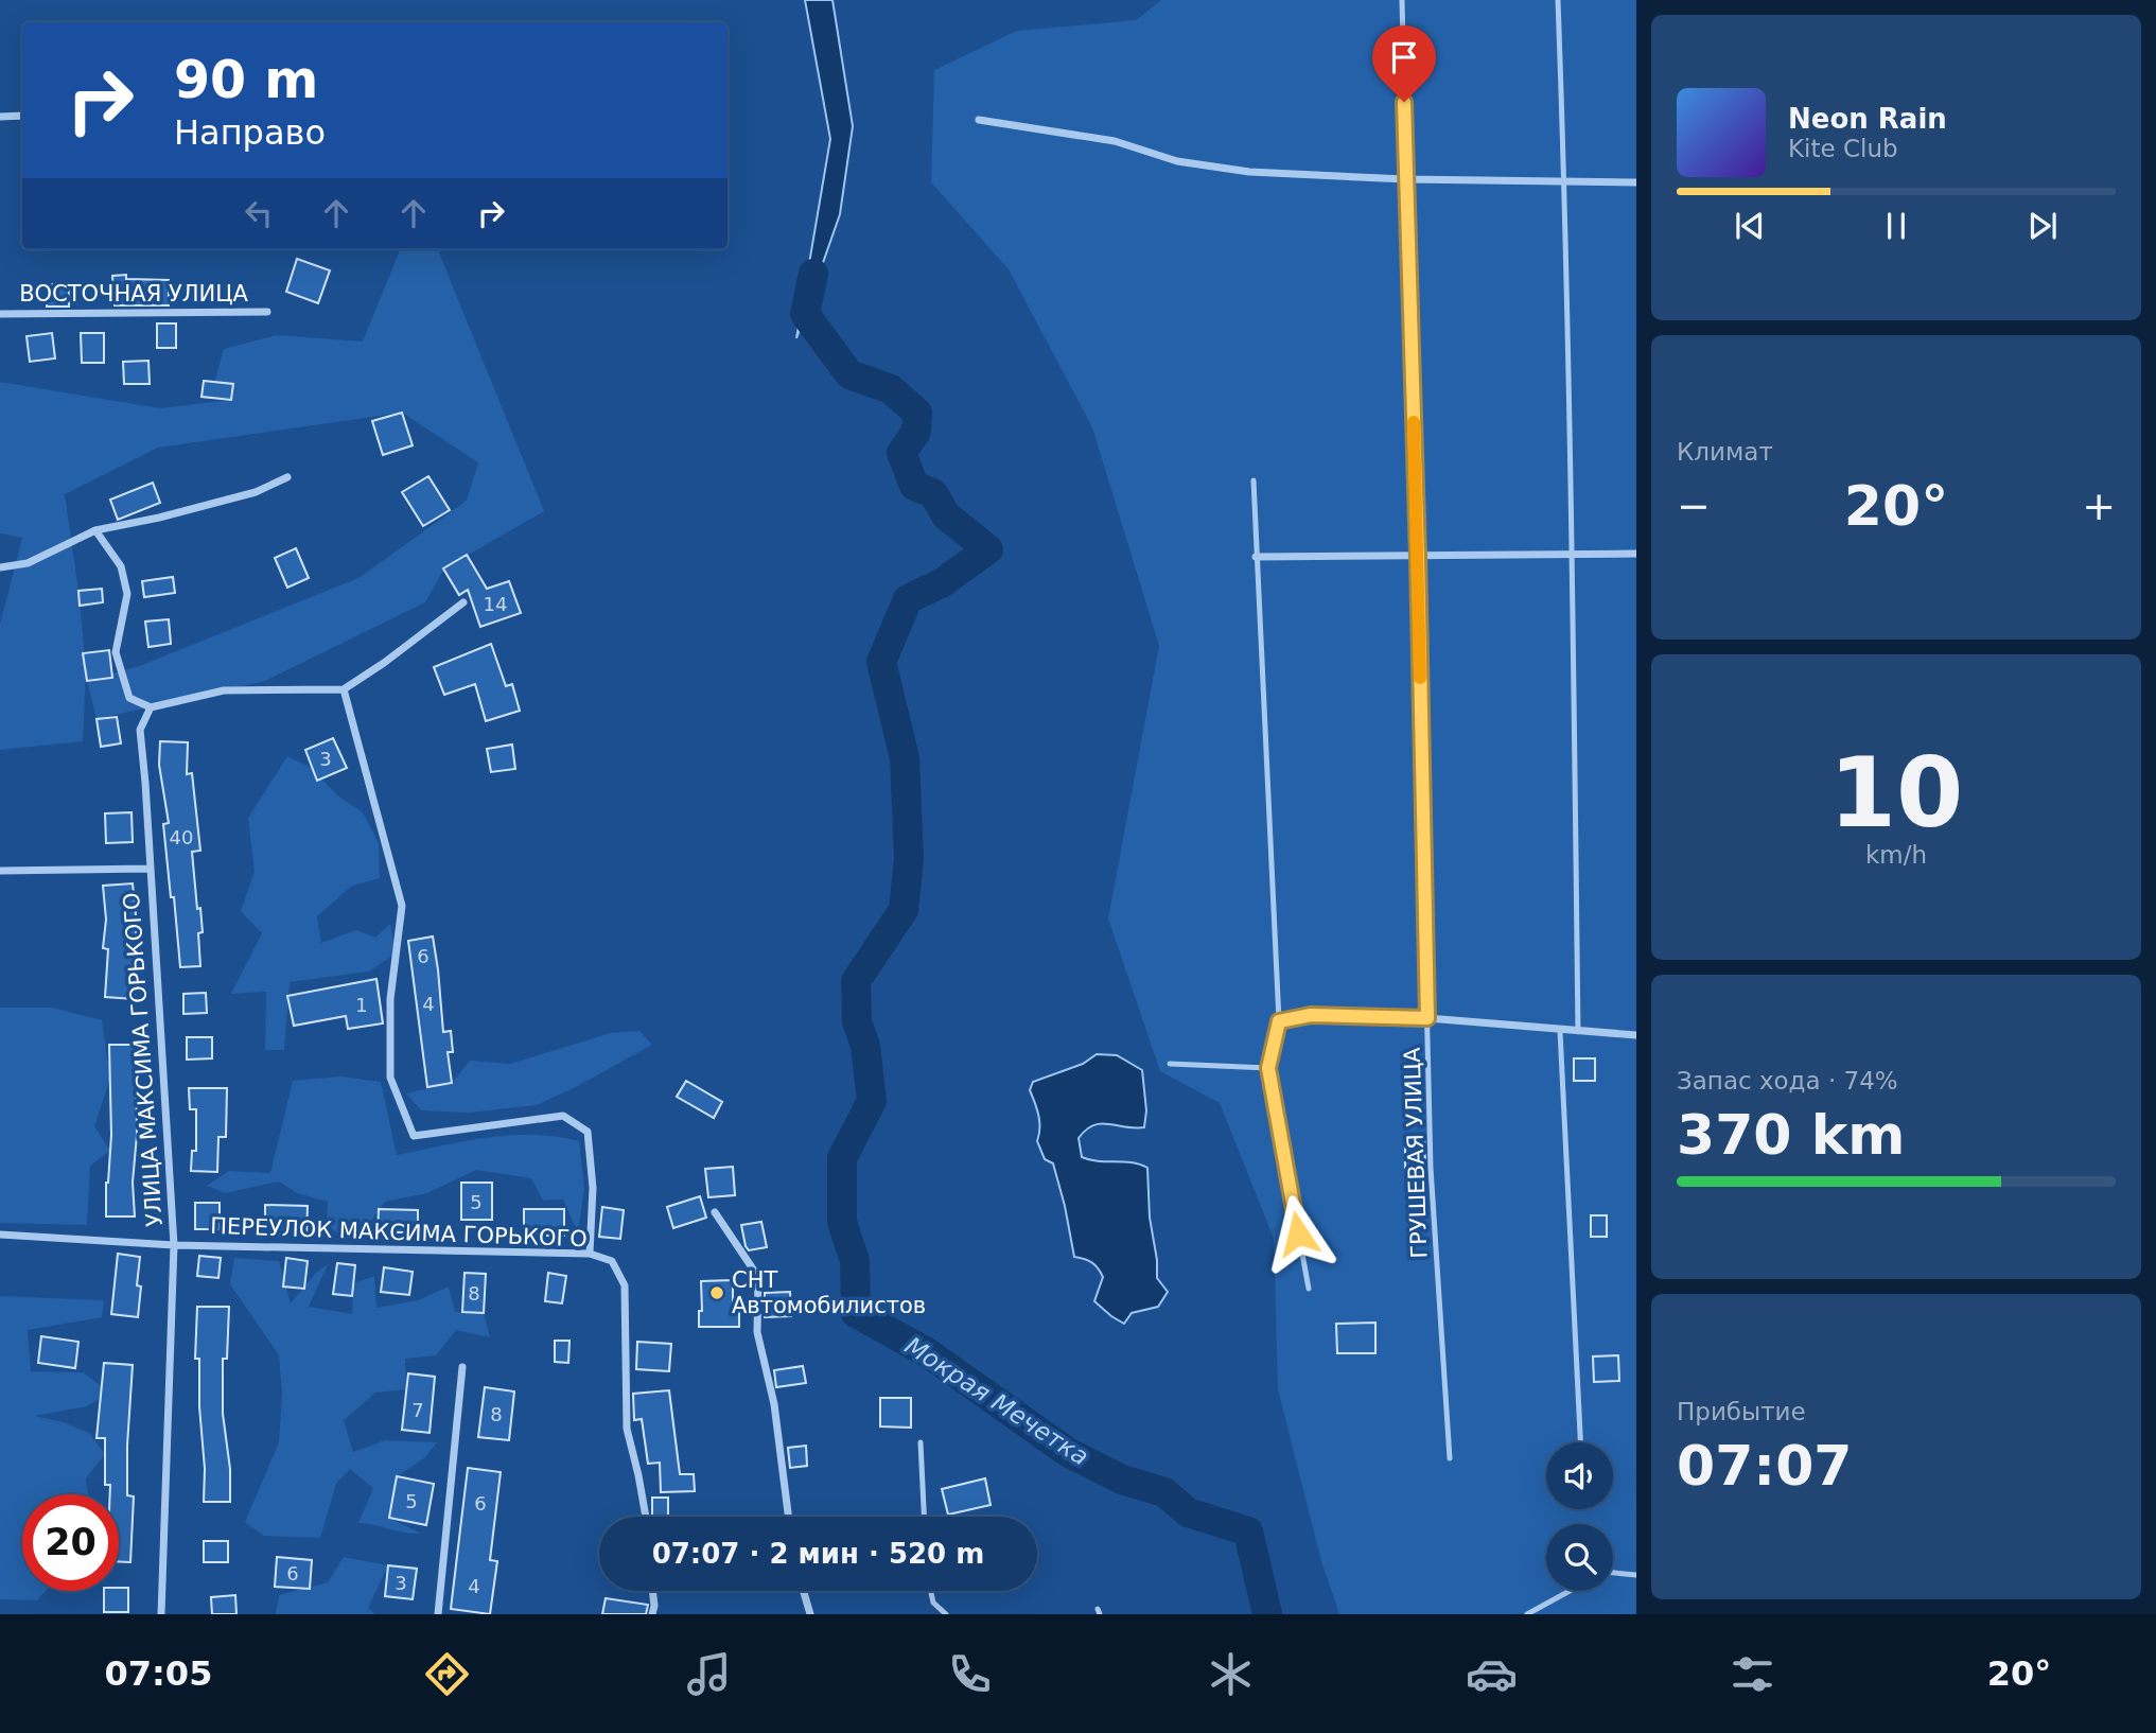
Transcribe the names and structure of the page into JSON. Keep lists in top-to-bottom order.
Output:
{
  "streets": {
    "street": ["ВОСТОЧНАЯ УЛИЦА", "УЛИЦА МАКСИМА ГОРЬКОГО", "ПЕРЕУЛОК МАКСИМА ГОРЬКОГО"],
    "lane": ["ГРУШЕВАЯ УЛИЦА"]
  },
  "crossings": [
    ["УЛИЦА МАКСИМА ГОРЬКОГО", "ПЕРЕУЛОК МАКСИМА ГОРЬКОГО"]
  ],
  "water": ["Мокрая Мечетка"],
  "places": ["СНТ Автомобилистов"],
  "house_numbers": [
    "14",
    "3",
    "40",
    "6",
    "4",
    "1",
    "5",
    "8",
    "7",
    "8",
    "5",
    "6",
    "6",
    "3",
    "4"
  ],
  "page": {
    "turn": ["90 m", "Направо"],
    "song": ["Neon Rain", "Kite Club"],
    "tile": [
      "Климат",
      ["10", "km/h"],
      ["Запас хода · 74%", "370 km"],
      ["Прибытие", "07:07"]
    ],
    "heat": ["−", "20°", "+"],
    "limit": "20",
    "trip": "07:07 · 2 мин · 520 m",
    "tabs": ["07:05", "20°"]
  }
}
